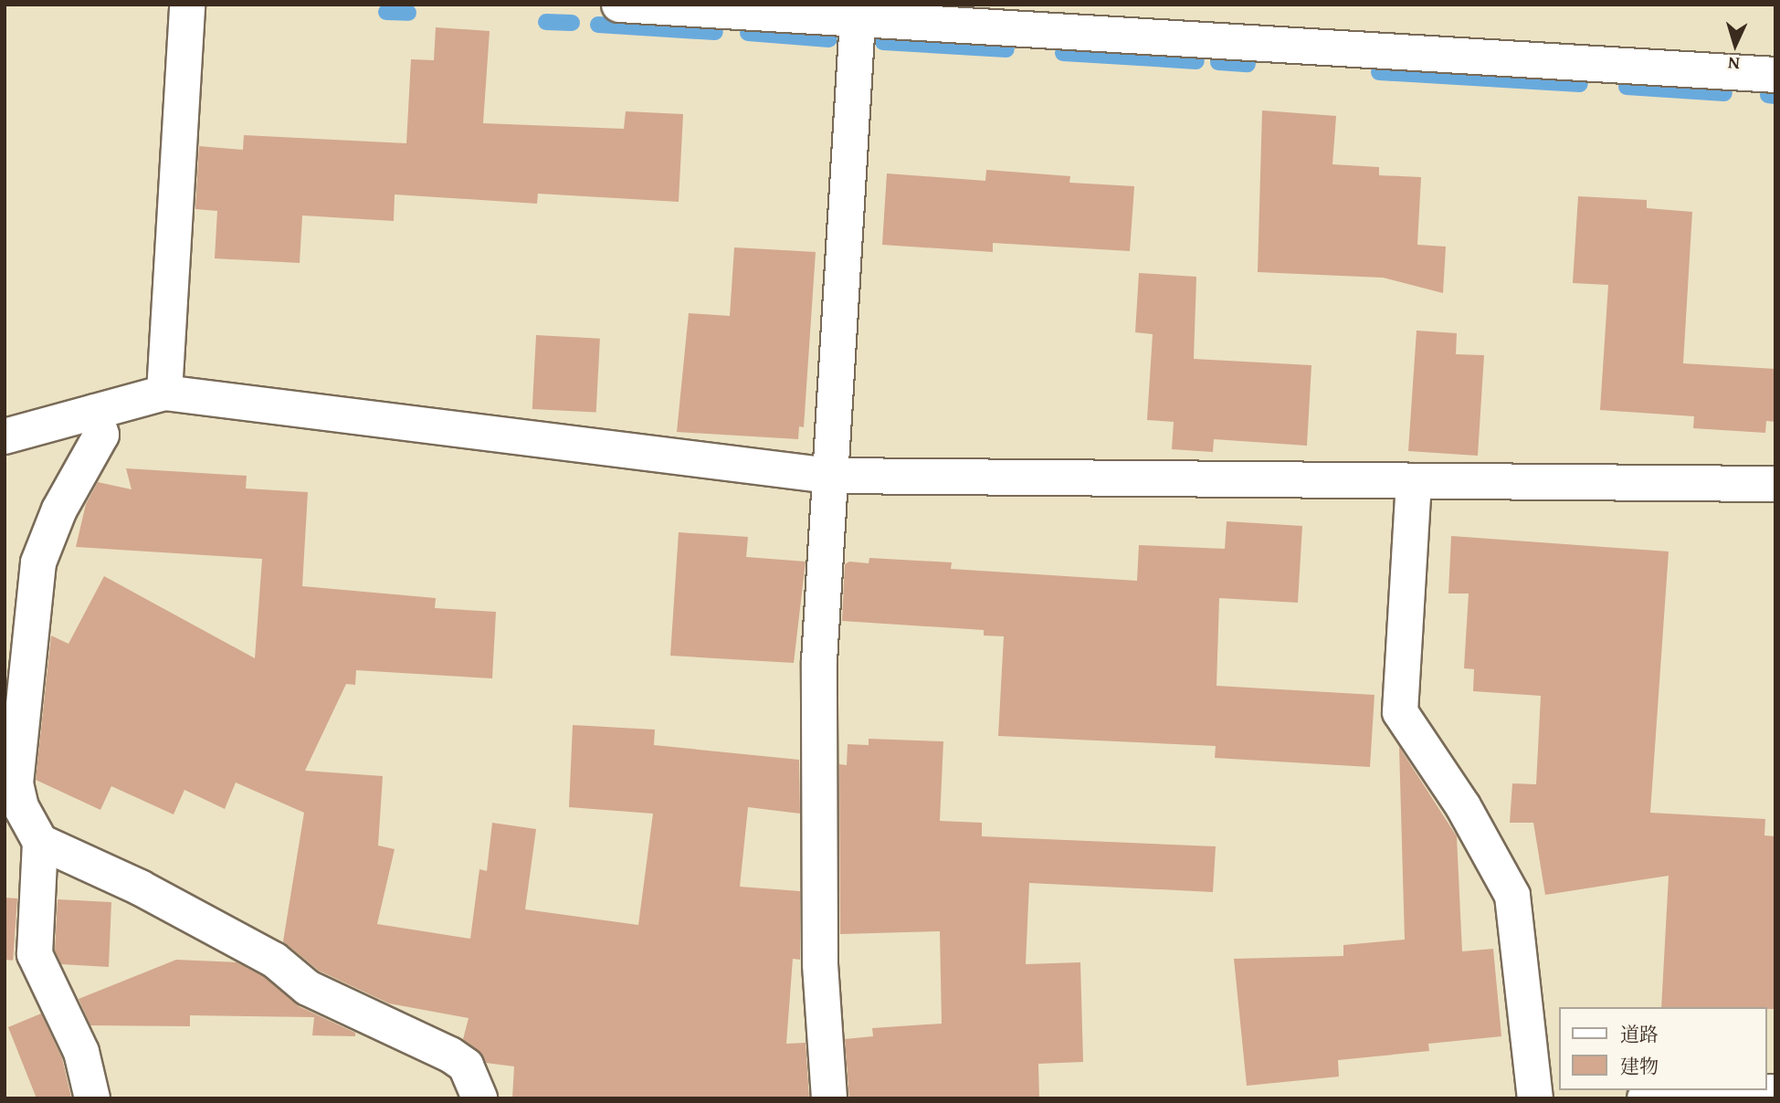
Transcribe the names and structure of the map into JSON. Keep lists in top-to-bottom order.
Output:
{
  "legend": ["道路", "建物"],
  "north": "bottom"
}
